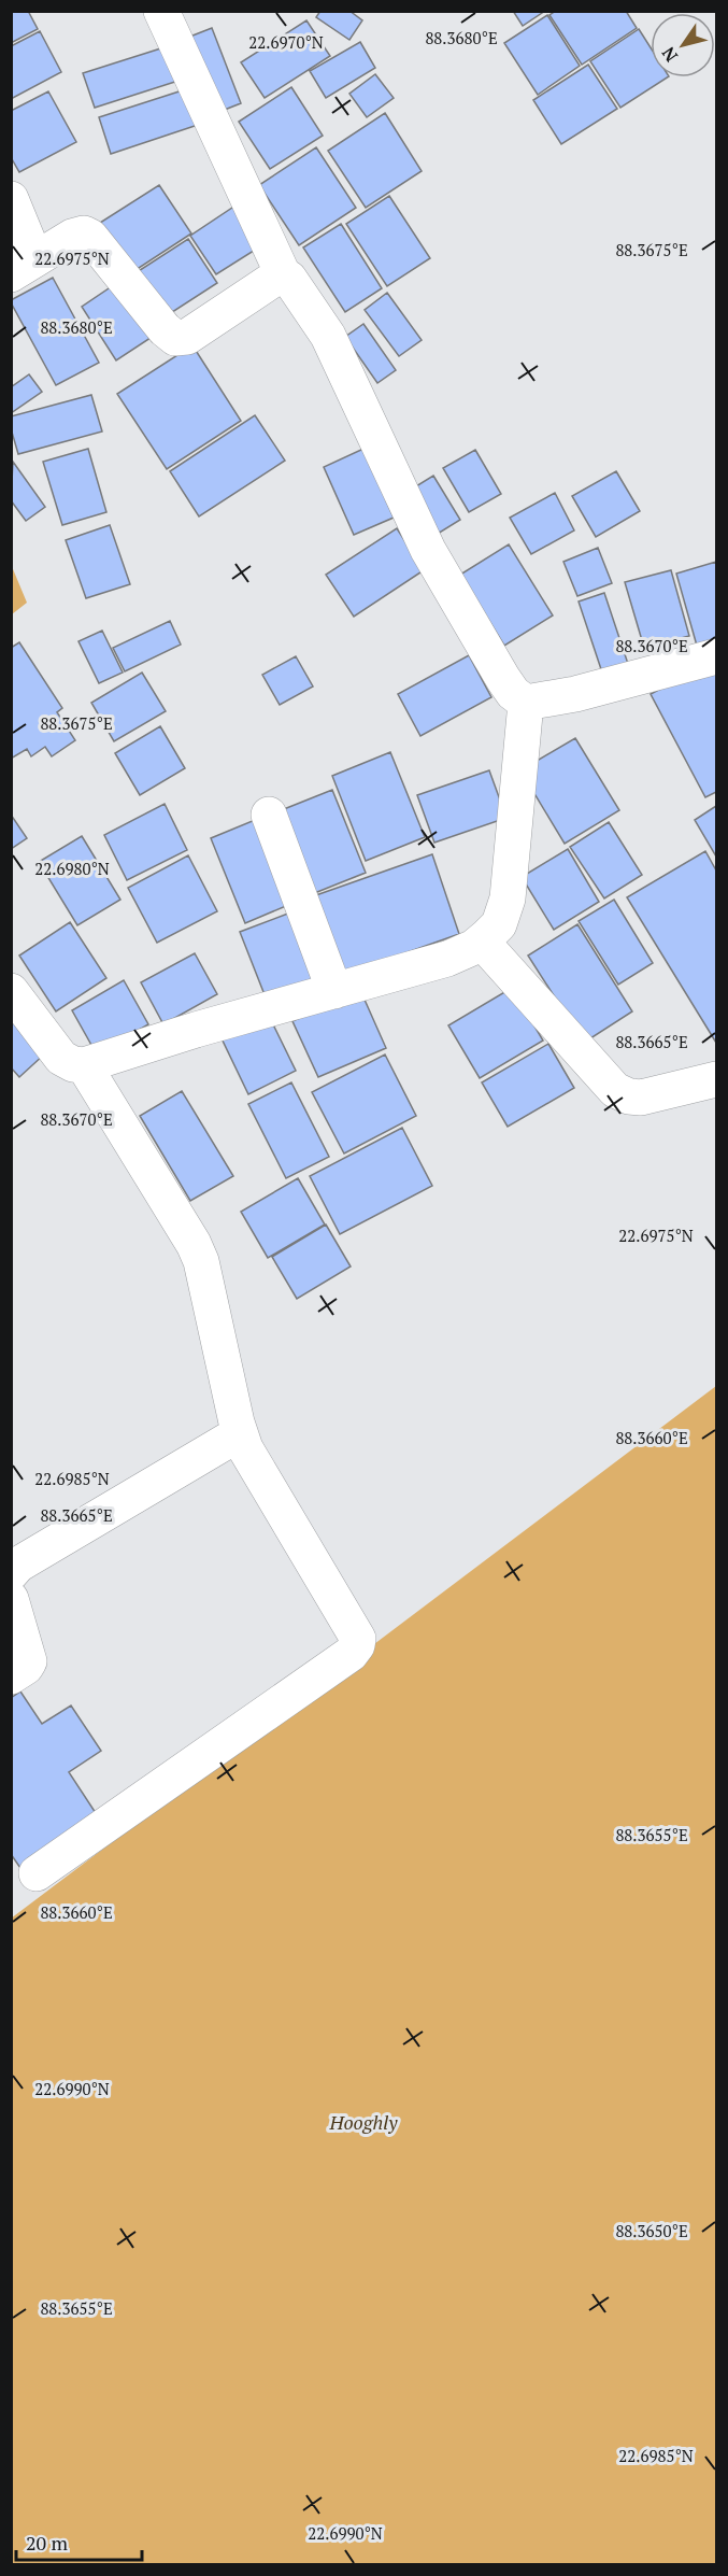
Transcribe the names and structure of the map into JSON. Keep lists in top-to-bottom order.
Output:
{
  "water": ["Hooghly"],
  "scale_bar": "20 m",
  "north": "bottom left",
  "coordinates": [
    "88.3680°E",
    "22.6970°N",
    "88.3675°E",
    "22.6975°N",
    "88.3670°E",
    "22.6980°N",
    "88.3665°E",
    "88.3660°E",
    "22.6985°N",
    "88.3655°E",
    "22.6990°N",
    "88.3650°E"
  ]
}
